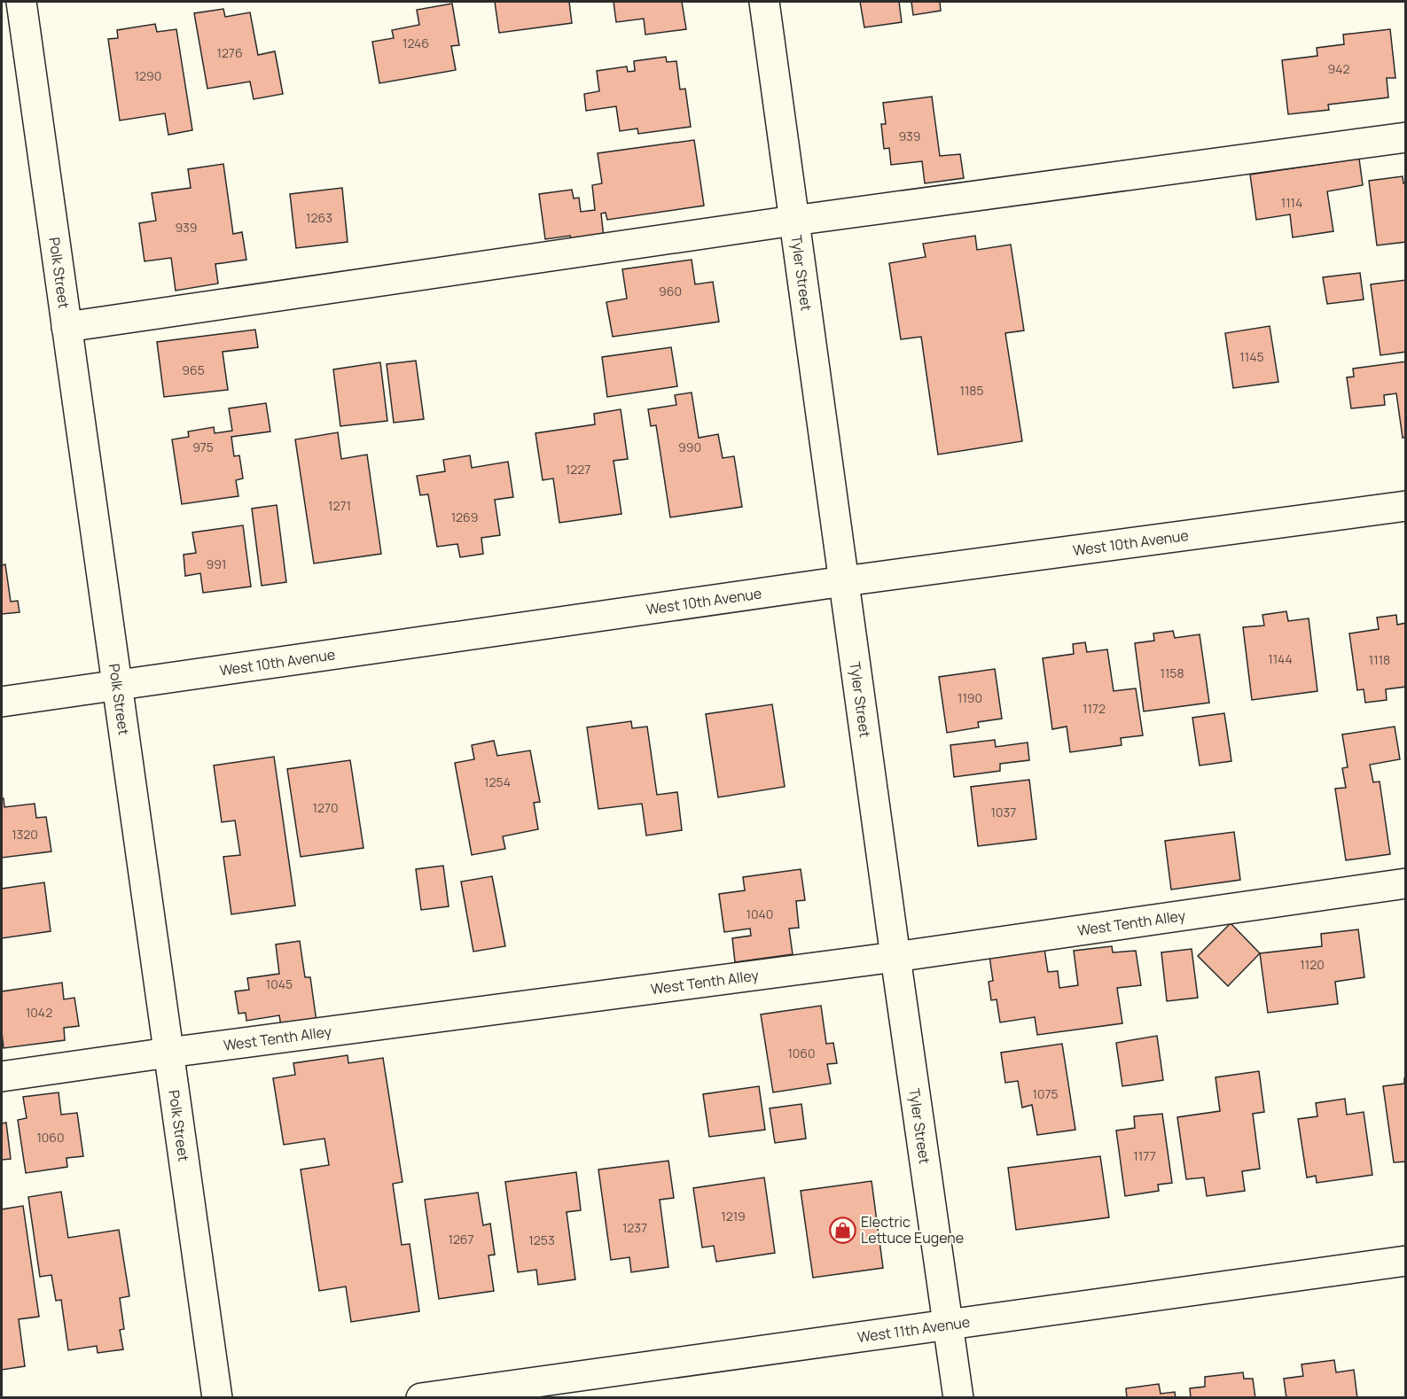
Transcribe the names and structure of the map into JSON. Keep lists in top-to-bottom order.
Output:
{
  "streets": {
    "street": [
      "Polk Street",
      "Tyler Street",
      "West 10th Avenue",
      "West Tenth Alley",
      "West 11th Avenue"
    ]
  },
  "crossings": [
    ["Polk Street", "West 10th Avenue"],
    ["Polk Street", "West Tenth Alley"],
    ["Tyler Street", "West 10th Avenue"],
    ["Tyler Street", "West Tenth Alley"],
    ["Tyler Street", "West 11th Avenue"]
  ],
  "places": {
    "shop": ["Electric Lettuce Eugene"]
  },
  "house_numbers": [
    "1246",
    "1276",
    "942",
    "1290",
    "939",
    "1114",
    "1263",
    "939",
    "960",
    "1145",
    "965",
    "1185",
    "975",
    "990",
    "1227",
    "1271",
    "1269",
    "991",
    "1144",
    "1118",
    "1158",
    "1190",
    "1172",
    "1254",
    "1270",
    "1037",
    "1320",
    "1040",
    "1120",
    "1045",
    "1042",
    "1060",
    "1075",
    "1060",
    "1177",
    "1219",
    "1237",
    "1267",
    "1253"
  ]
}
